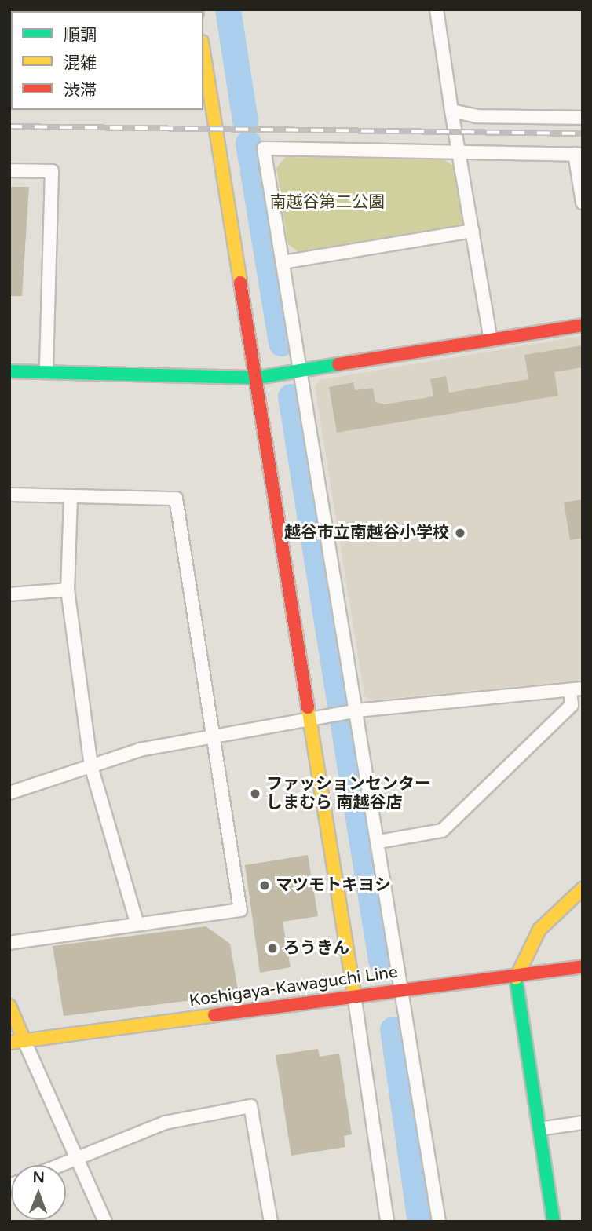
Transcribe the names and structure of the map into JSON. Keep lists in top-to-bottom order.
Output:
{
  "streets": {
    "street": ["Koshigaya-Kawaguchi Line"]
  },
  "parks": ["南越谷第二公園"],
  "places": [
    "越谷市立南越谷小学校",
    "ファッションセンター しまむら 南越谷店",
    "マツモトキヨシ",
    "ろうきん"
  ],
  "legend": ["順調", "混雑", "渋滞"],
  "north": "top"
}
